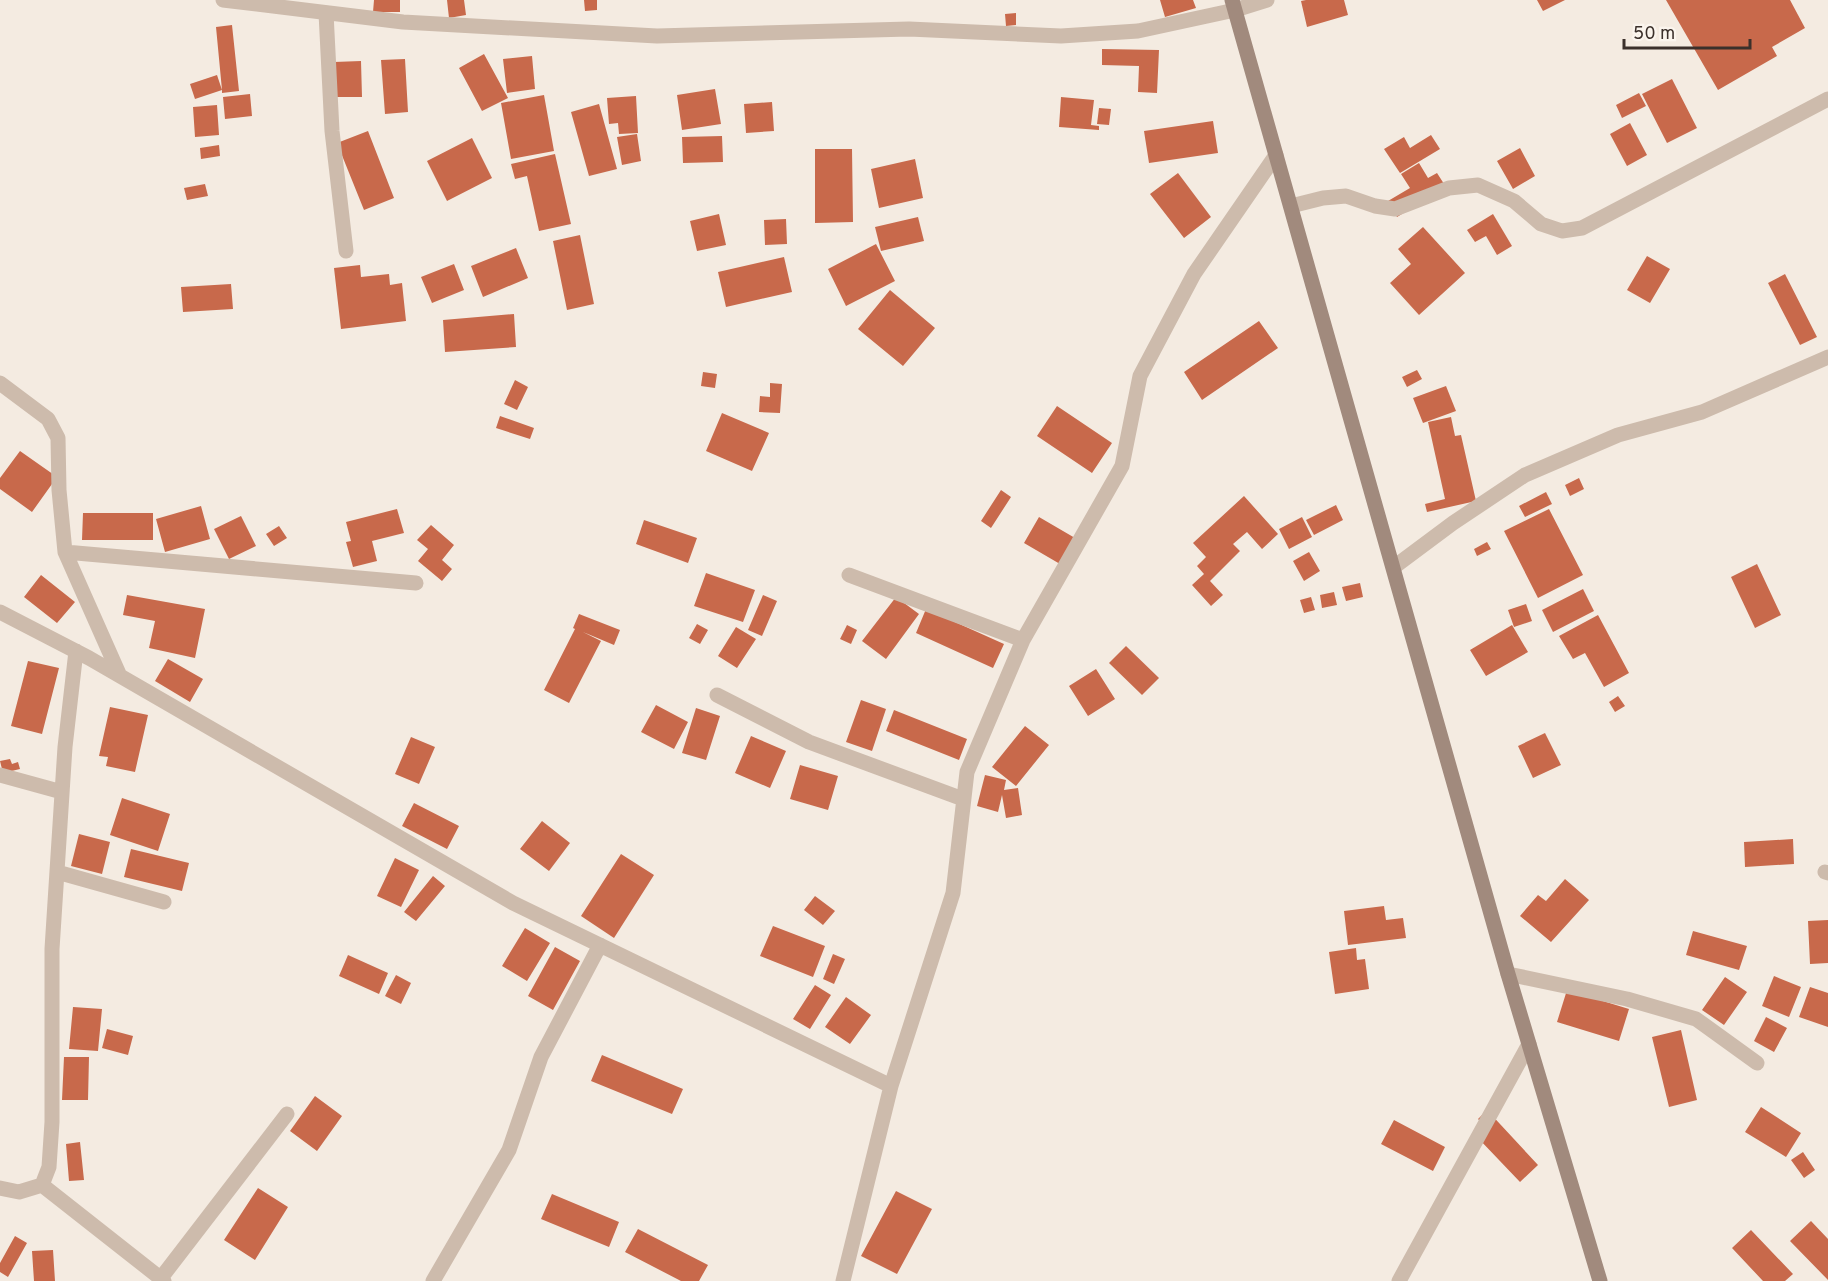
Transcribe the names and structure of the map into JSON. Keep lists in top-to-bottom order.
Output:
{
  "scale_bar": "50 m"
}
